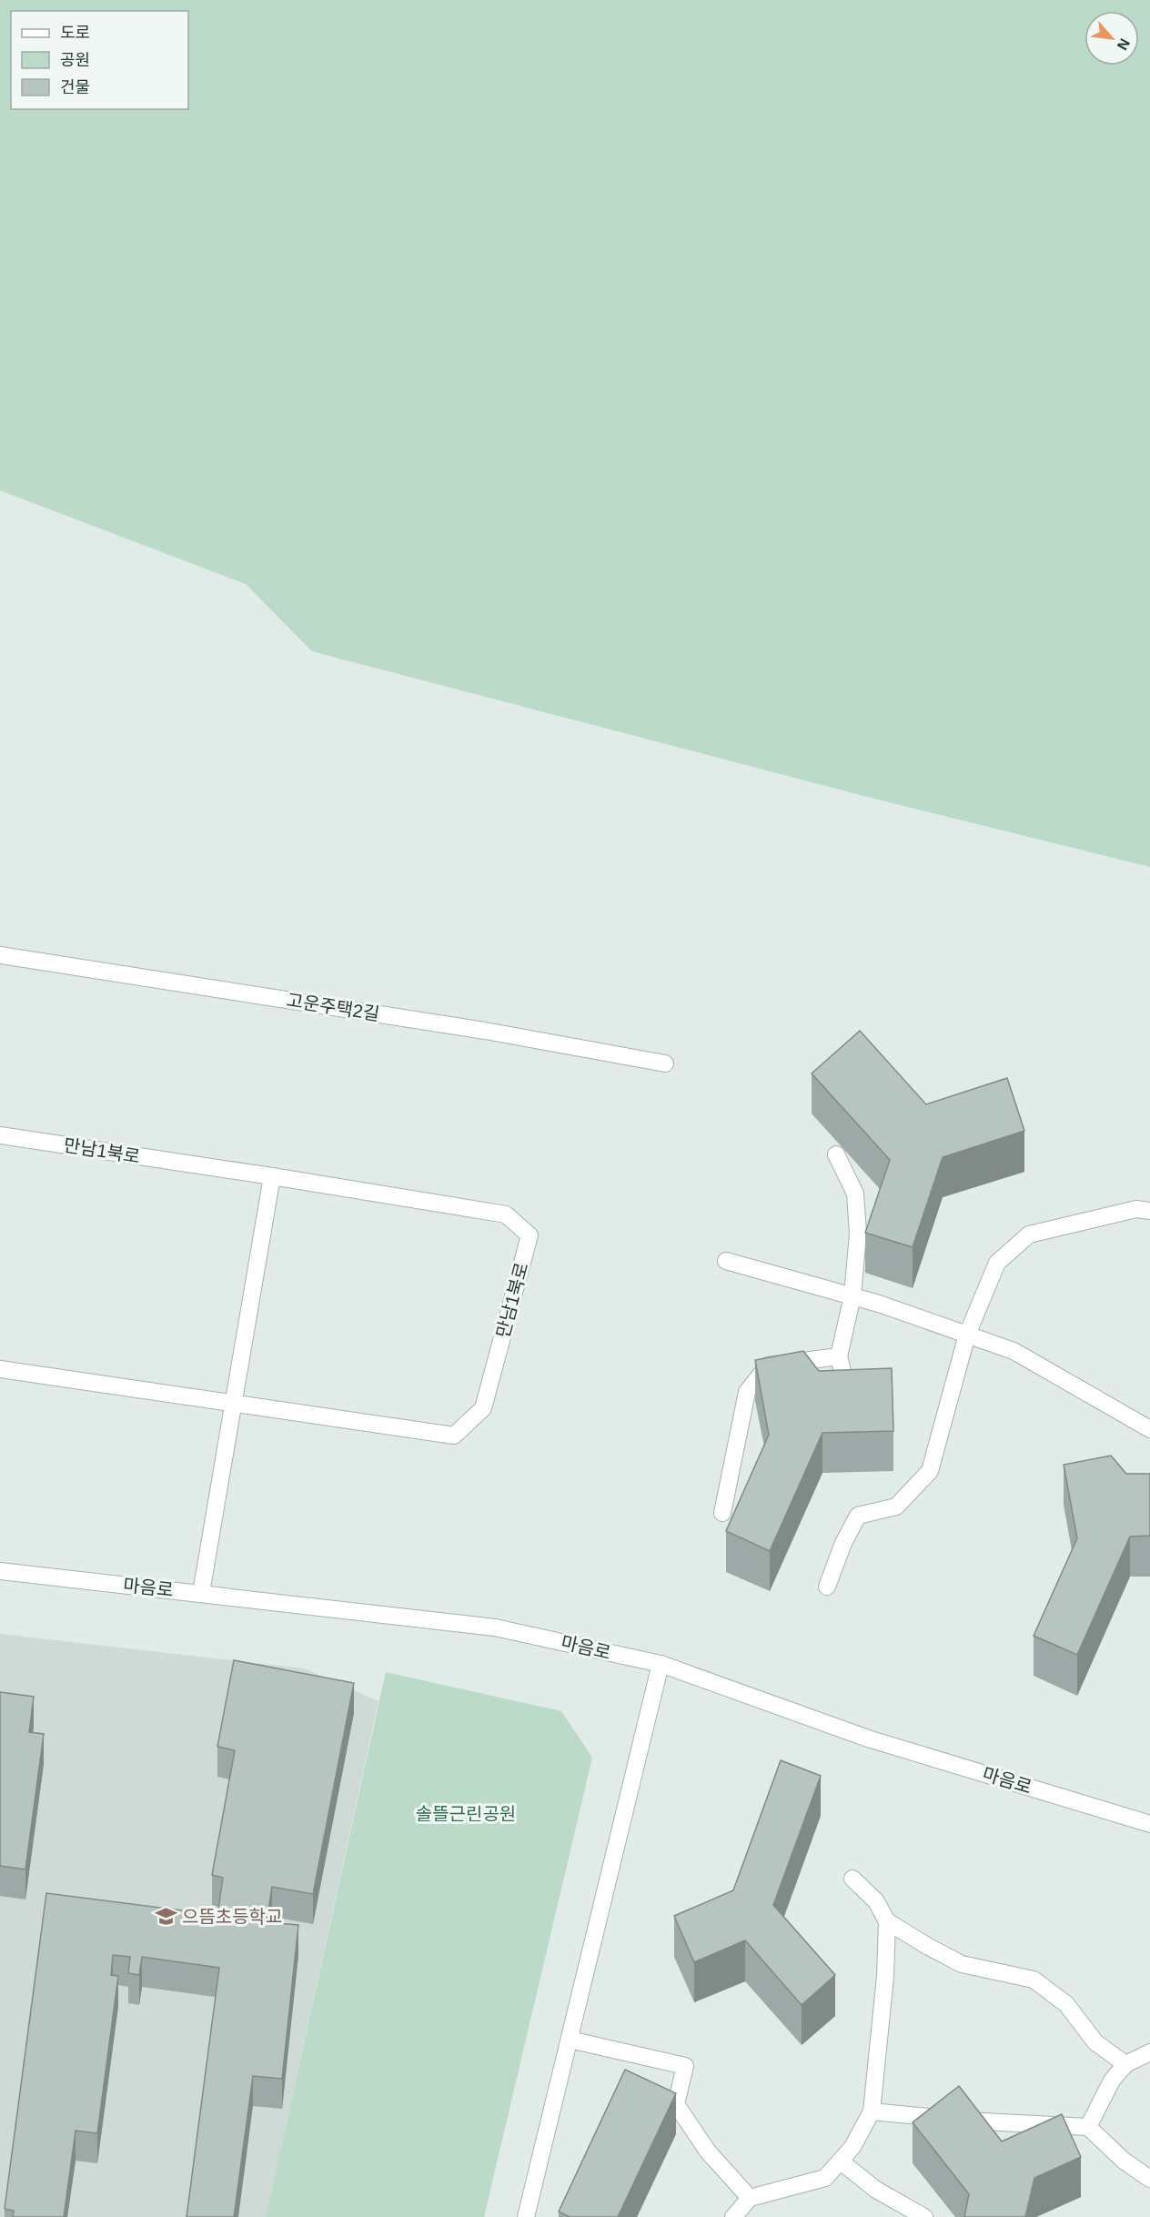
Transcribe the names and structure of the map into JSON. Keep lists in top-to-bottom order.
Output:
{
  "streets": {
    "street": ["고운주택2길", "만남1북로", "마음로"]
  },
  "parks": ["솔뜰근린공원"],
  "places": {
    "school or university": ["으뜸초등학교"]
  },
  "legend": ["도로", "공원", "건물"],
  "north": "bottom right"
}
